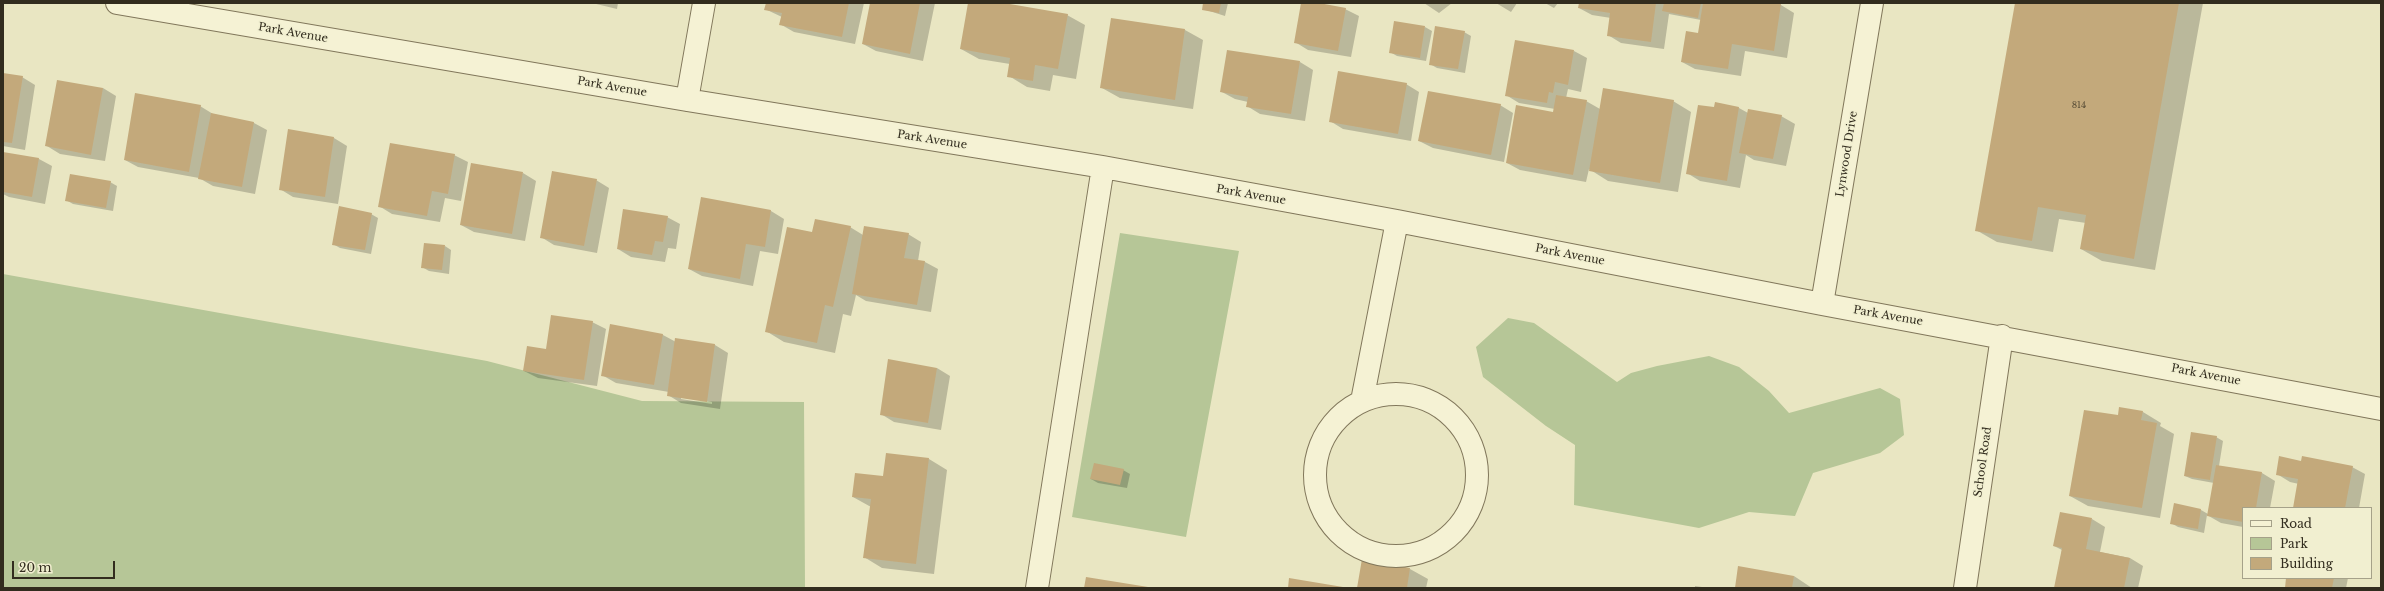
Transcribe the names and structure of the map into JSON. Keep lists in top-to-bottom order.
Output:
{
  "streets": {
    "street": ["Park Avenue", "Lynwood Drive", "School Road"]
  },
  "crossings": [
    ["Park Avenue", "Lynwood Drive"],
    ["Park Avenue", "School Road"]
  ],
  "house_numbers": ["814"],
  "legend": ["Road", "Park", "Building"],
  "scale_bar": "20 m"
}
